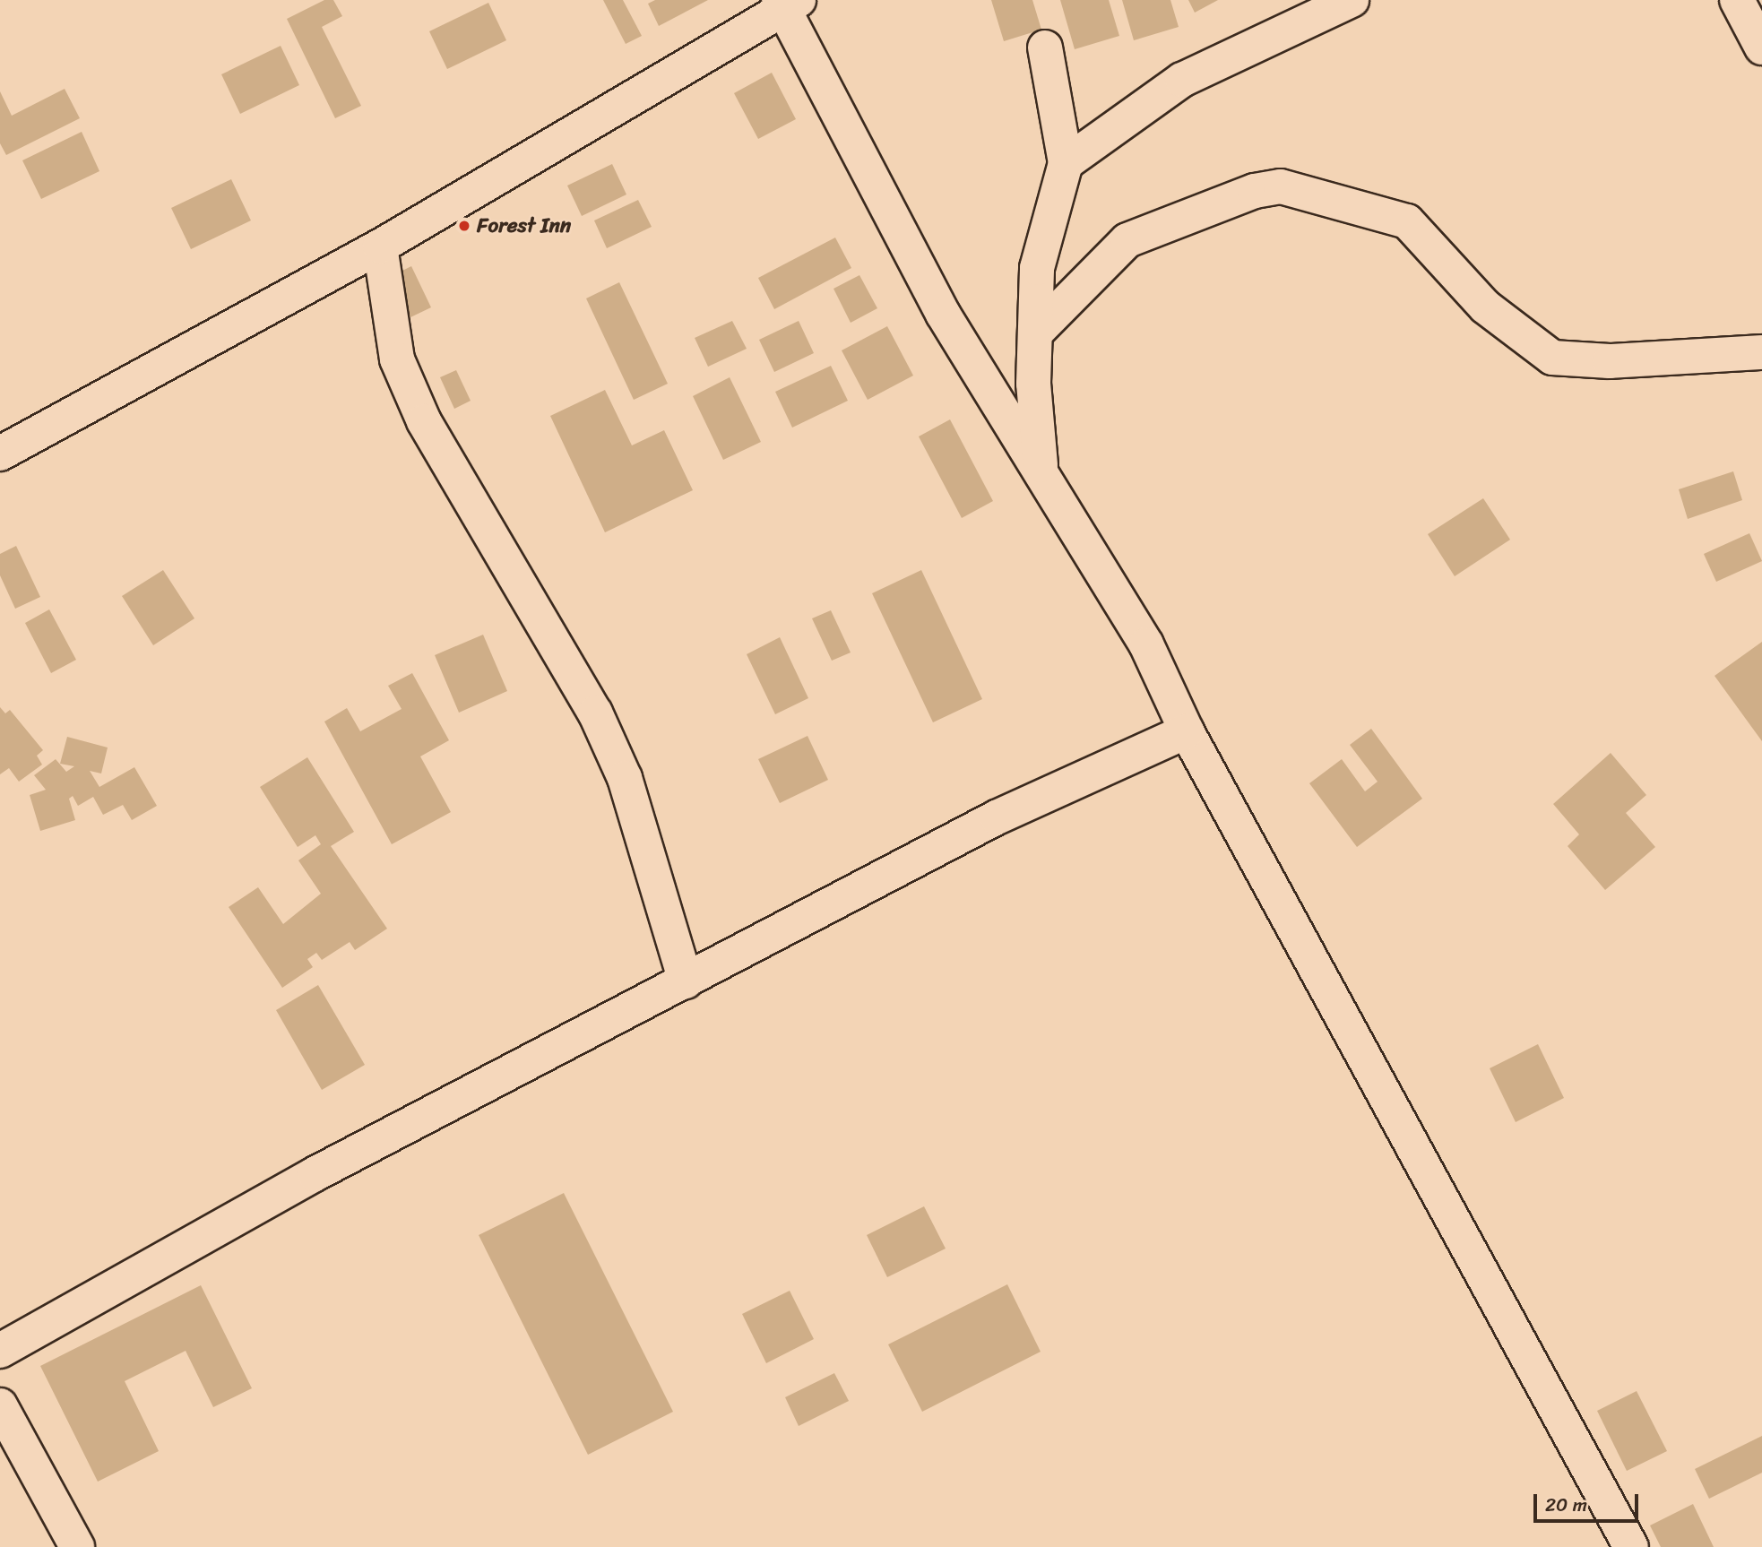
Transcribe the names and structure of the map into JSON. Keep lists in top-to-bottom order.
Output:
{
  "places": ["Forest Inn"],
  "scale_bar": "20 m"
}
